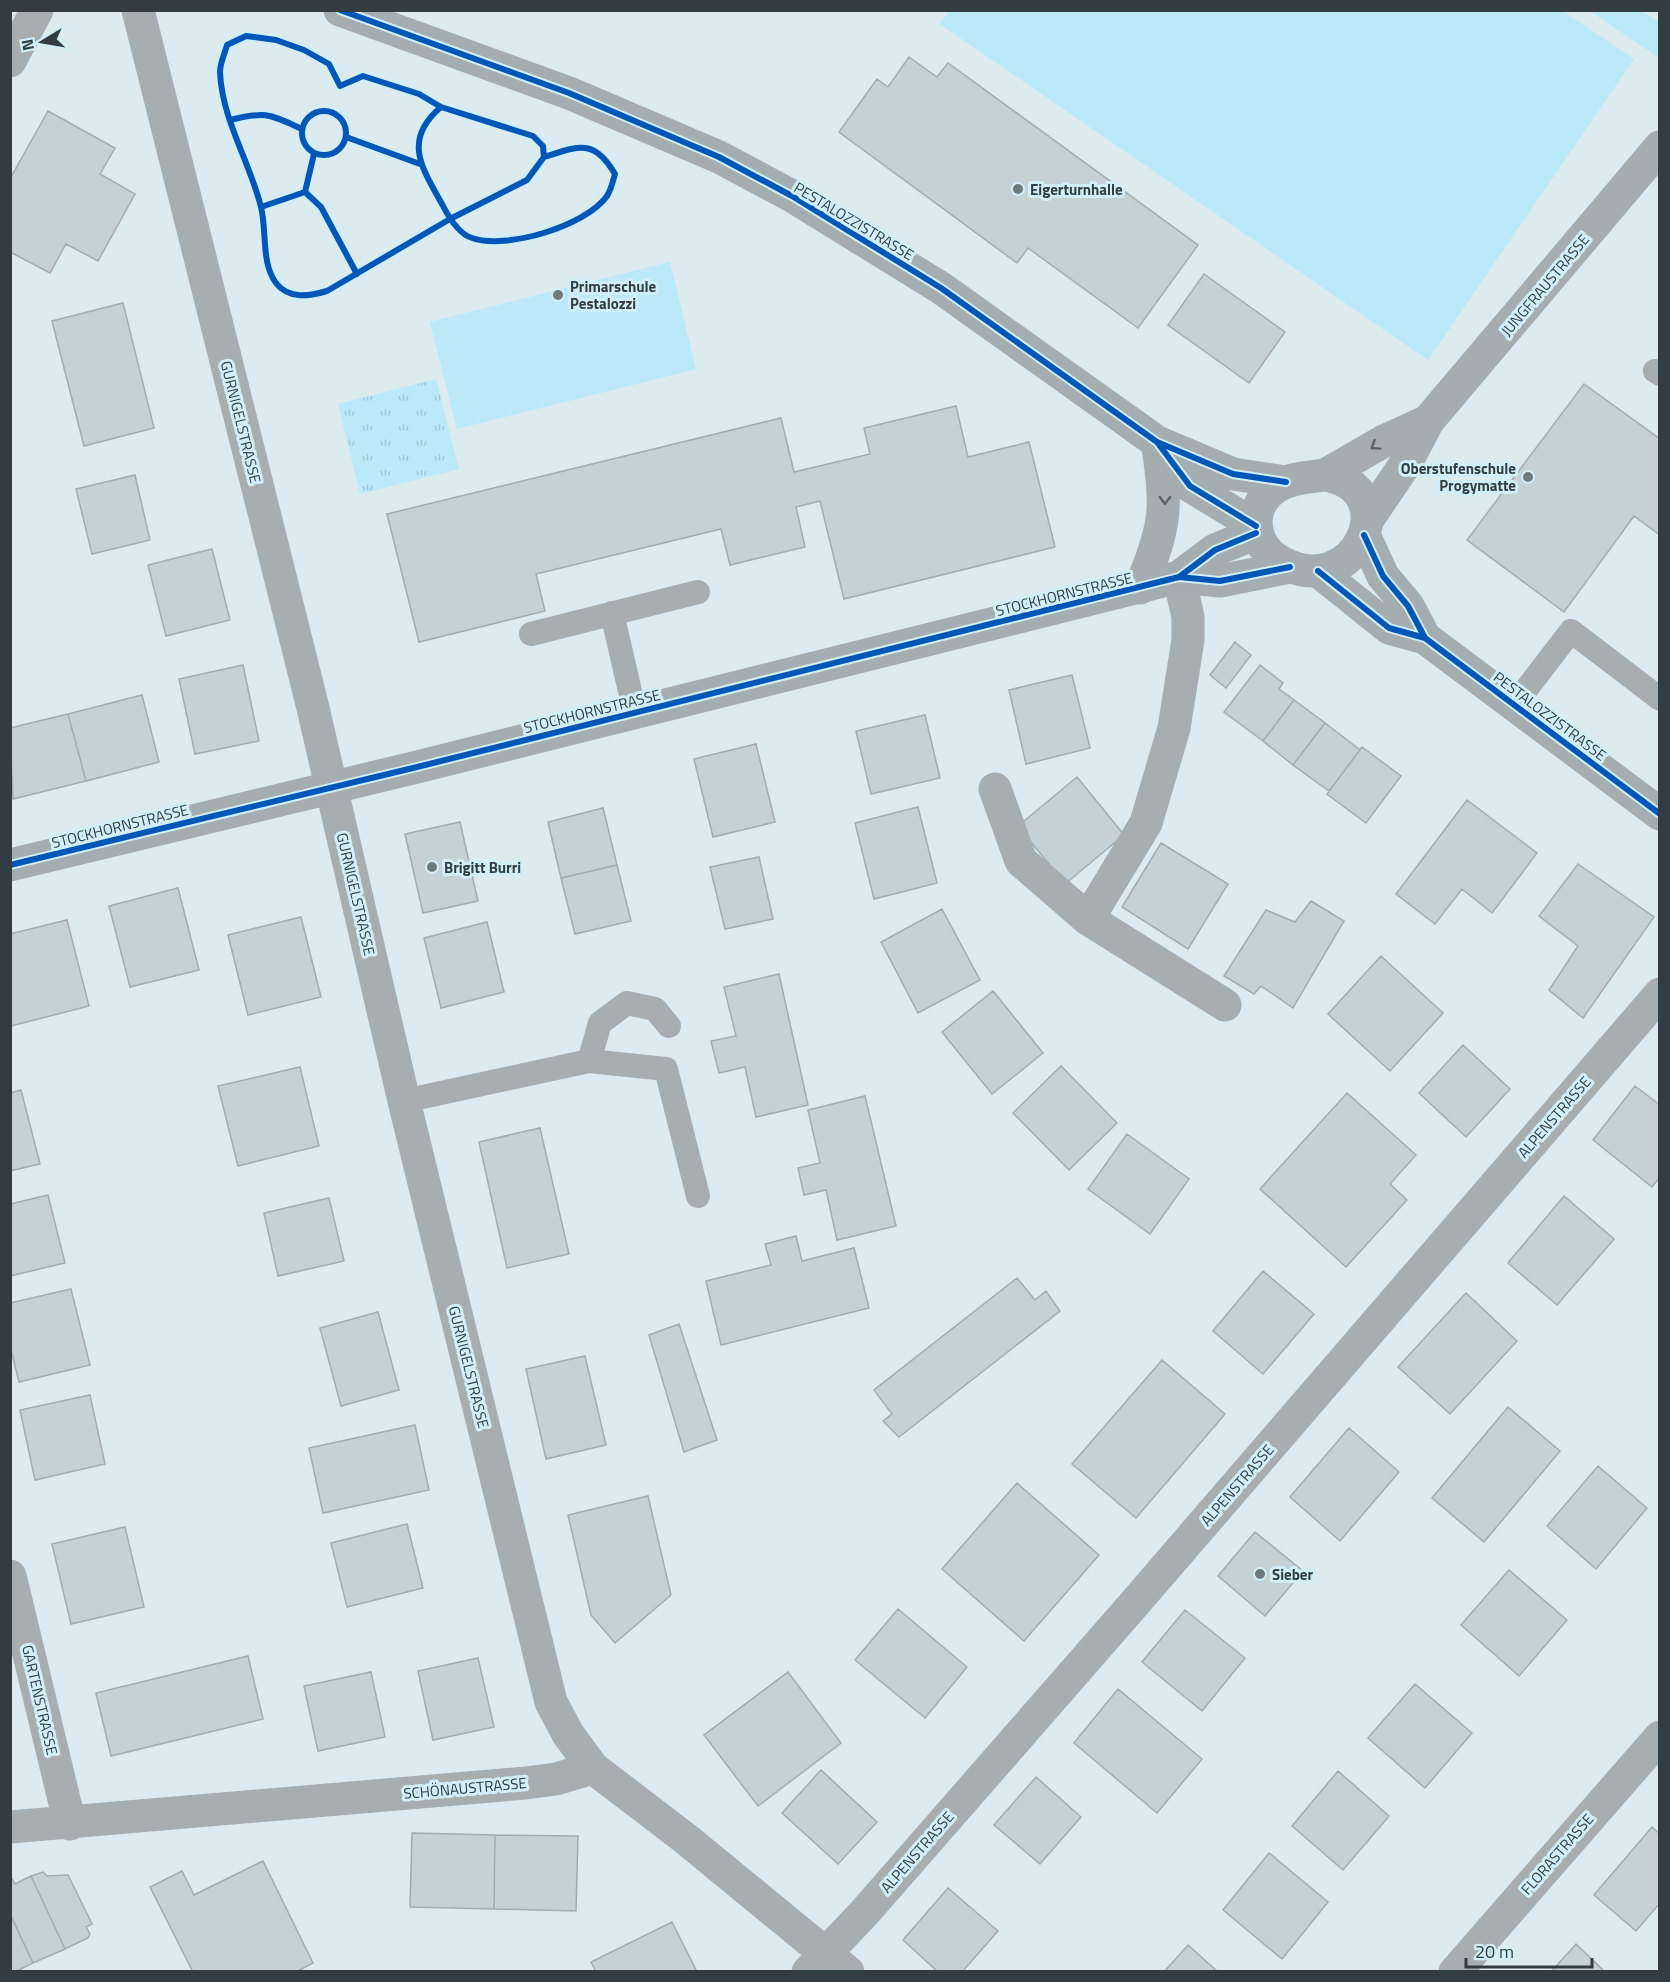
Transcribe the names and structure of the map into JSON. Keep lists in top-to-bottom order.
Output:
{
  "streets": {
    "street": [
      "PESTALOZZISTRASSE",
      "JUNGFRAUSTRASSE",
      "GURNIGELSTRASSE",
      "STOCKHORNSTRASSE",
      "ALPENSTRASSE",
      "GARTENSTRASSE",
      "SCHÖNAUSTRASSE",
      "FLORASTRASSE"
    ]
  },
  "crossings": [
    ["PESTALOZZISTRASSE", "JUNGFRAUSTRASSE"],
    ["PESTALOZZISTRASSE", "STOCKHORNSTRASSE"],
    ["JUNGFRAUSTRASSE", "STOCKHORNSTRASSE"],
    ["GURNIGELSTRASSE", "STOCKHORNSTRASSE"],
    ["GURNIGELSTRASSE", "SCHÖNAUSTRASSE"],
    ["GARTENSTRASSE", "SCHÖNAUSTRASSE"]
  ],
  "places": [
    "Eigerturnhalle",
    "Primarschule Pestalozzi",
    "Oberstufenschule Progymatte",
    "Brigitt Burri",
    "Sieber"
  ],
  "scale_bar": "20 m",
  "north": "left"
}
